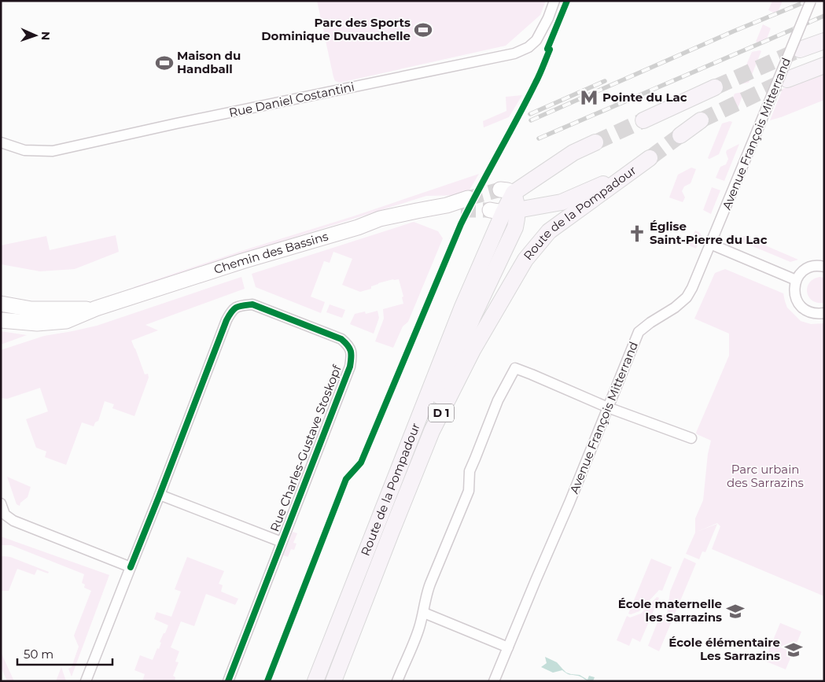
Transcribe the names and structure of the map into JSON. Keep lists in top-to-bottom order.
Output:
{
  "streets": {
    "main road": ["Route de la Pompadour", "Chemin des Bassins", "D 1"],
    "street": ["Rue Daniel Costantini", "Avenue François Mitterrand", "Rue Charles-Gustave Stoskopf"]
  },
  "crossings": [
    ["Route de la Pompadour", "D 1"]
  ],
  "parks": ["Parc urbain des Sarrazins"],
  "places": {
    "sports": ["Parc des Sports Dominique Duvauchelle", "Maison du Handball"],
    "metro station": ["Pointe du Lac"],
    "church": ["Église Saint-Pierre du Lac"],
    "school or university": ["École maternelle les Sarrazins", "École élémentaire Les Sarrazins"]
  },
  "scale_bar": "50 m",
  "north": "right"
}
